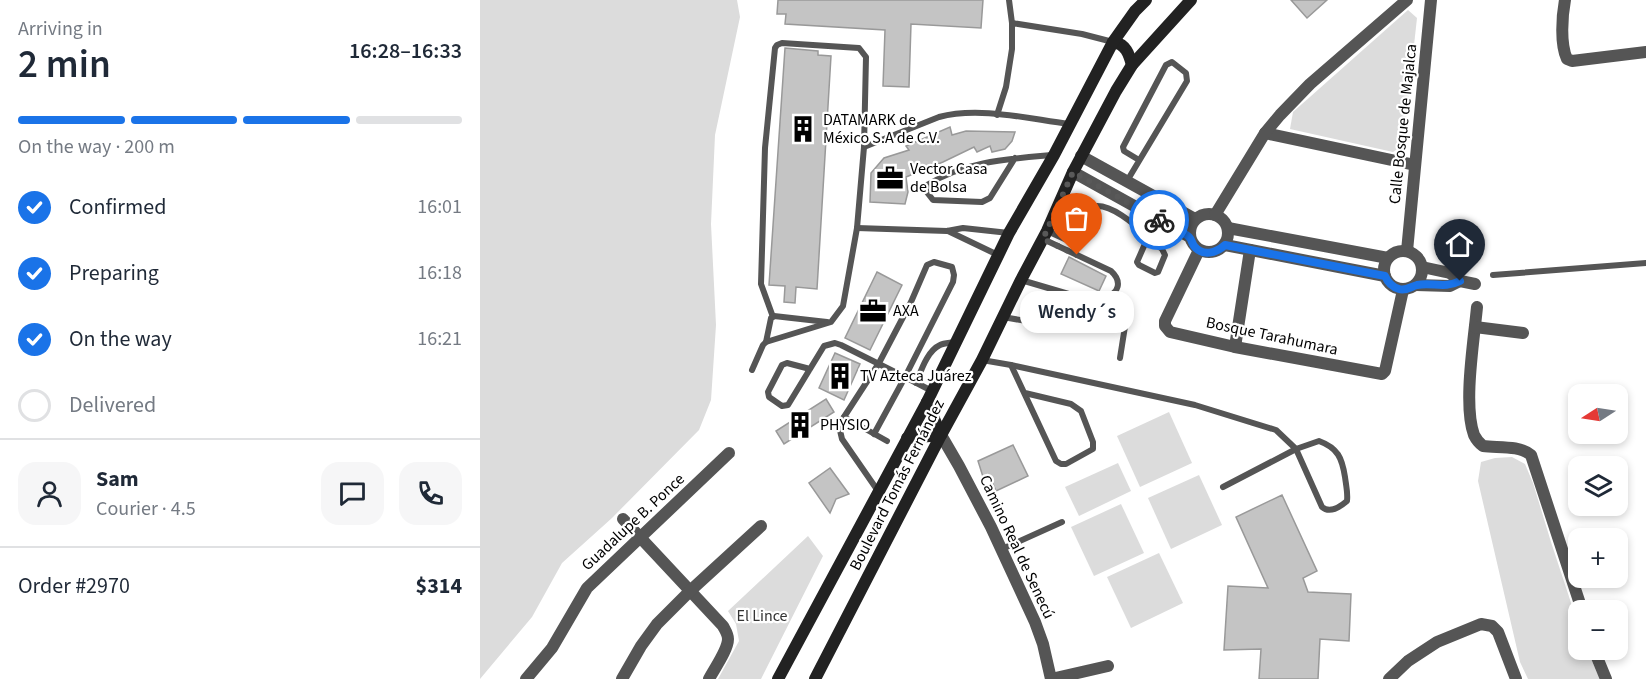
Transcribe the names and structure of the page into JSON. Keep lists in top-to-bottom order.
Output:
{
  "streets": {
    "main road": ["Boulevard Tomás Fernández"],
    "street": [
      "Calle Bosque de Majalca",
      "Bosque Tarahumara",
      "Guadalupe B. Ponce",
      "Camino Real de Senecú"
    ]
  },
  "crossings": [
    ["Calle Bosque de Majalca", "Bosque Tarahumara"],
    ["Boulevard Tomás Fernández", "Camino Real de Senecú"]
  ],
  "parks": ["El Lince"],
  "places": {
    "building": ["DATAMARK de México S.A de C.V.", "TV Azteca Juárez", "PHYSIO"],
    "office": ["Vector Casa de Bolsa", "AXA"],
    "other": ["Wendy´s"]
  },
  "north": "left",
  "page": {
    "heading": ["2 min", "Arriving in", "16:28–16:33"],
    "panel": [
      "Sam",
      "Courier · 4.5",
      "Order #2970",
      "$314"
    ],
    "bar": "On the way · 200 m",
    "list": [
      ["Confirmed", "16:01"],
      ["Preparing", "16:18"],
      ["On the way", "16:21"],
      "Delivered"
    ],
    "bubble": "Wendy´s",
    "map_buttons": ["+", "−"]
  }
}
